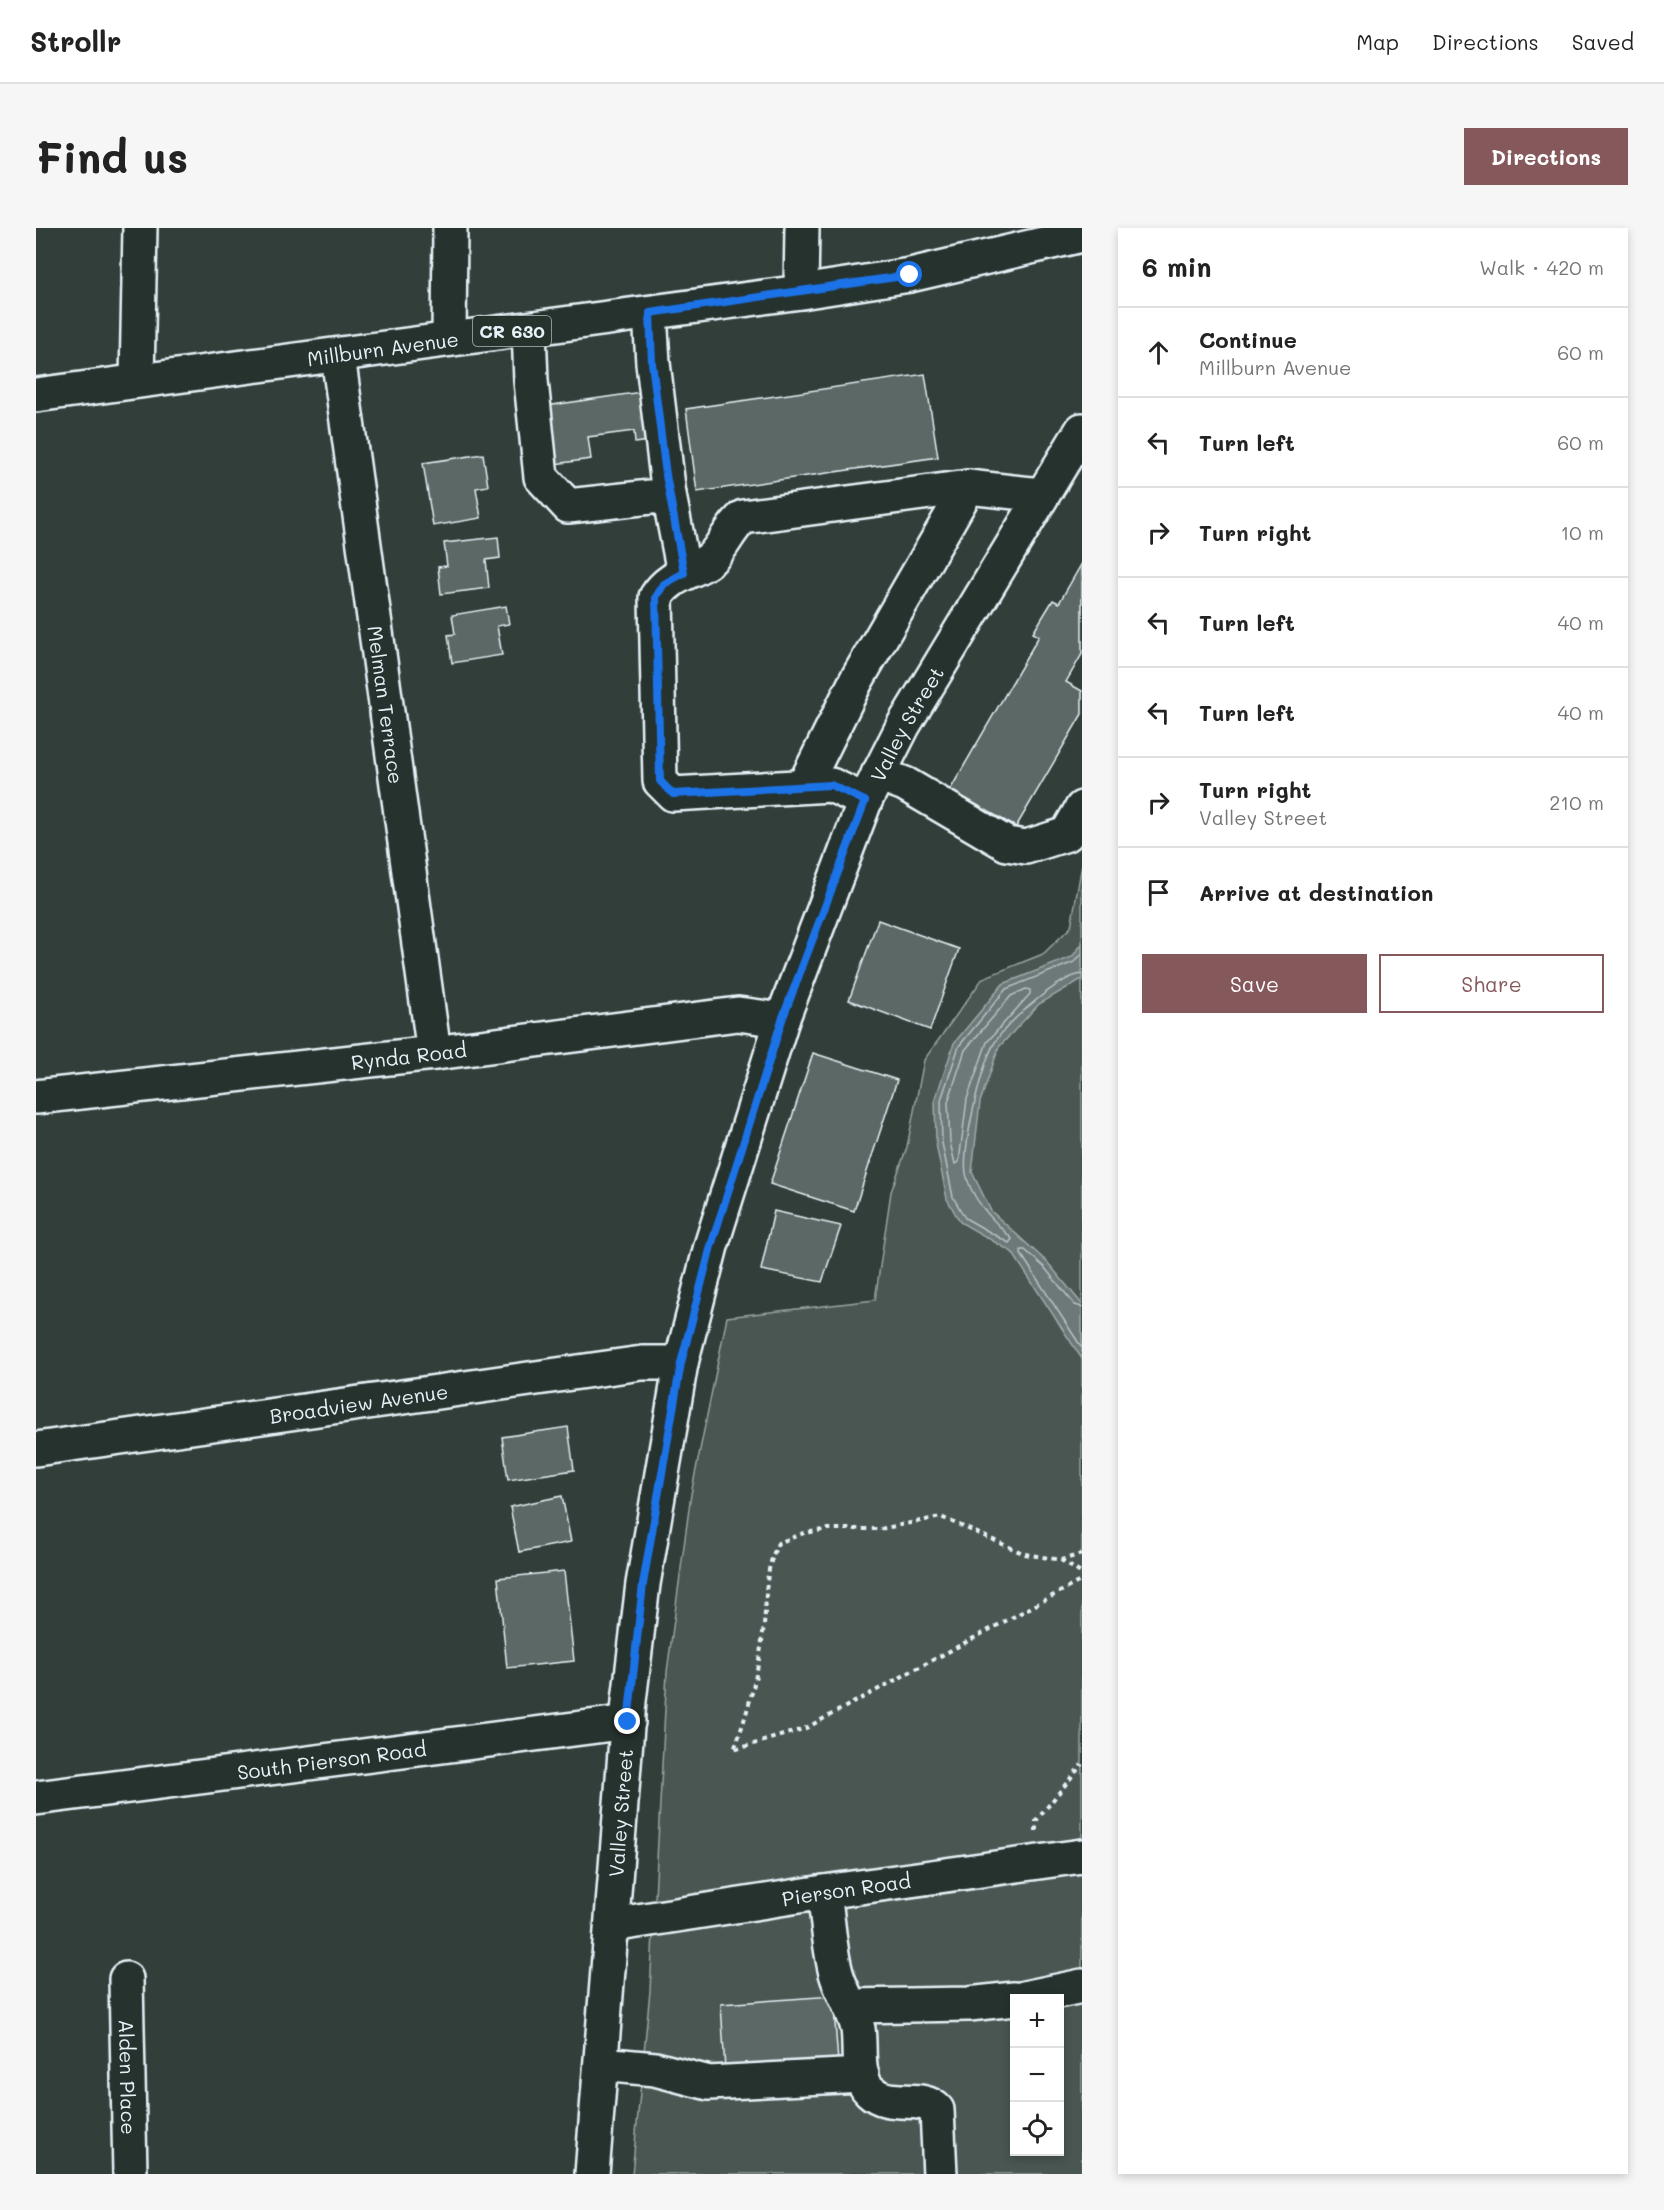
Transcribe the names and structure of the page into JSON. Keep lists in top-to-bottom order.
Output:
{
  "streets": {
    "street": [
      "CR 630",
      "Millburn Avenue",
      "Melman Terrace",
      "Valley Street",
      "Rynda Road",
      "Broadview Avenue",
      "South Pierson Road",
      "Pierson Road",
      "Alden Place"
    ]
  },
  "crossings": [
    ["Millburn Avenue", "Melman Terrace"],
    ["Melman Terrace", "Rynda Road"],
    ["Valley Street", "Rynda Road"],
    ["Valley Street", "Broadview Avenue"],
    ["Valley Street", "South Pierson Road"],
    ["Valley Street", "Pierson Road"]
  ],
  "page": {
    "header": "Strollr",
    "nav": ["Map", "Directions", "Saved"],
    "buttons": [
      "Directions",
      ["Save", "Share"]
    ],
    "title": "Find us",
    "heading": ["6 min", "Walk · 420 m"],
    "list": [
      ["Continue", "Millburn Avenue", "60 m"],
      ["Turn left", "60 m"],
      ["Turn right", "10 m"],
      ["Turn left", "40 m"],
      ["Turn left", "40 m"],
      ["Turn right", "Valley Street", "210 m"],
      "Arrive at destination"
    ],
    "map_buttons": ["+", "−"]
  }
}
